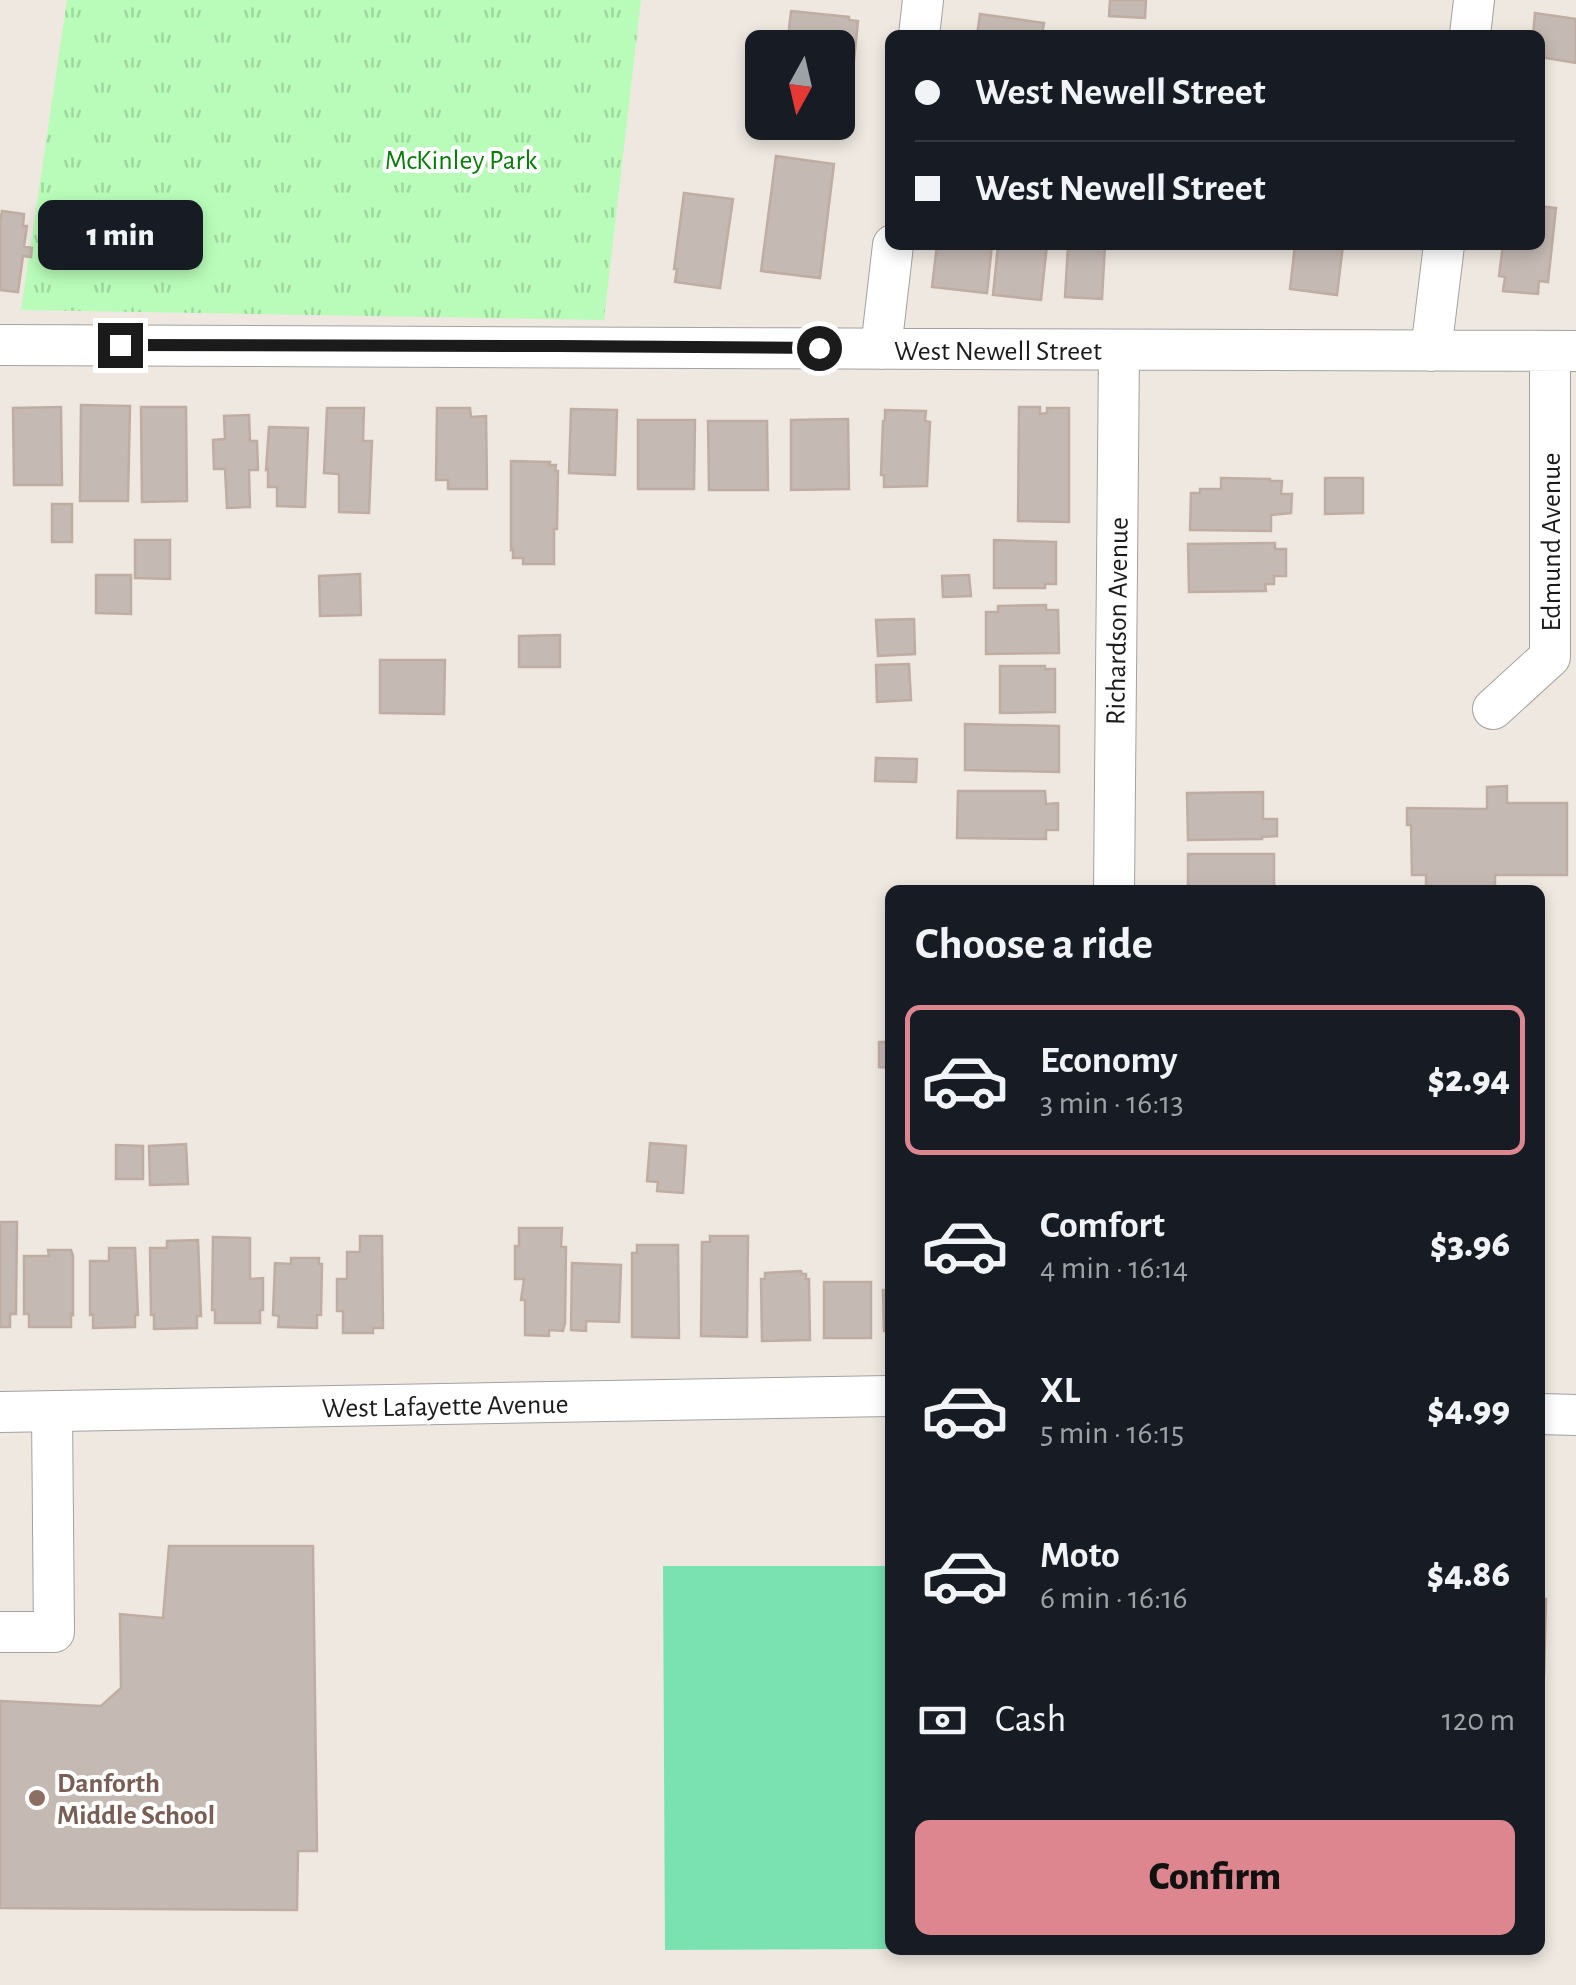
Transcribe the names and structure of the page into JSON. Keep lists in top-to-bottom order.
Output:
{
  "streets": {
    "street": [
      "West Newell Street",
      "Edmund Avenue",
      "Richardson Avenue",
      "West Lafayette Avenue"
    ]
  },
  "crossings": [
    ["West Newell Street", "Edmund Avenue"],
    ["West Newell Street", "Richardson Avenue"]
  ],
  "parks": ["McKinley Park"],
  "places": ["Danforth Middle School"],
  "north": "bottom",
  "page": {
    "banner": ["West Newell Street", "West Newell Street"],
    "bubble": "1 min",
    "heading": "Choose a ride",
    "list": [
      {
        "name": "Economy",
        "note": "3 min · 16:13",
        "value": "$2.94"
      },
      {
        "name": "Comfort",
        "note": "4 min · 16:14",
        "value": "$3.96"
      },
      {
        "name": "XL",
        "note": "5 min · 16:15",
        "value": "$4.99"
      },
      {
        "name": "Moto",
        "note": "6 min · 16:16",
        "value": "$4.86"
      }
    ],
    "pay": ["Cash", "120 m"],
    "buttons": "Confirm"
  }
}
